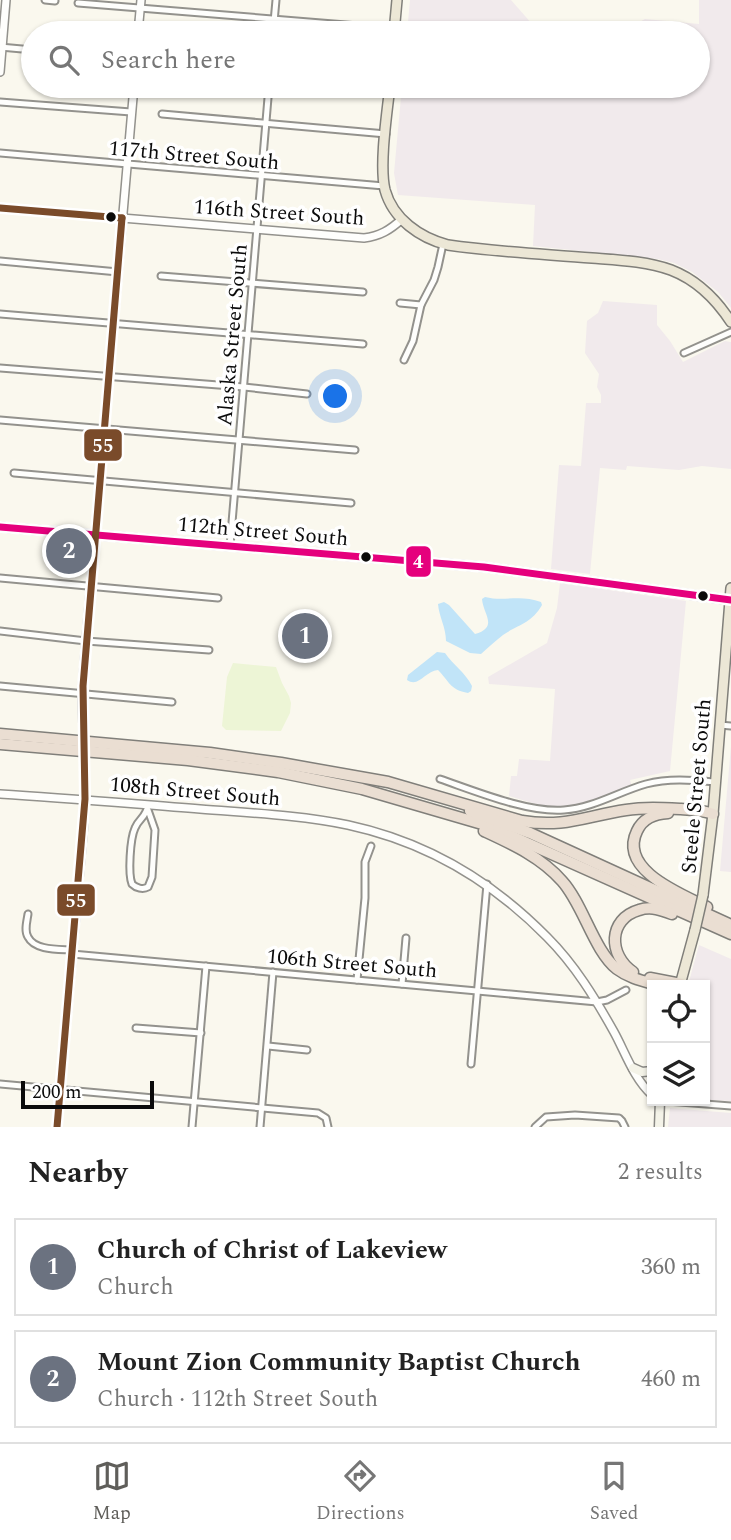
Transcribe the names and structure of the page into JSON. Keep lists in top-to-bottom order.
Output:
{
  "streets": {
    "main road": ["112th Street South", "Steele Street South"],
    "street": [
      "117th Street South",
      "116th Street South",
      "Alaska Street South",
      "108th Street South",
      "106th Street South"
    ]
  },
  "crossings": [
    ["117th Street South", "Alaska Street South"],
    ["116th Street South", "Alaska Street South"],
    ["Alaska Street South", "112th Street South"],
    ["112th Street South", "Steele Street South"],
    ["108th Street South", "106th Street South"]
  ],
  "lines": ["transit line 55", "transit line 4"],
  "scale_bar": "200 m",
  "page": {
    "search": "Search here",
    "pins": ["2", "1"],
    "scale": "200 m",
    "heading": ["Nearby", "2 results"],
    "list": [
      {
        "mark": "1",
        "name": "Church of Christ of Lakeview",
        "note": "Church",
        "value": "360 m"
      },
      {
        "mark": "2",
        "name": "Mount Zion Community Baptist Church",
        "note": "Church · 112th Street South",
        "value": "460 m"
      }
    ],
    "nav": ["Map", "Directions", "Saved"]
  }
}
